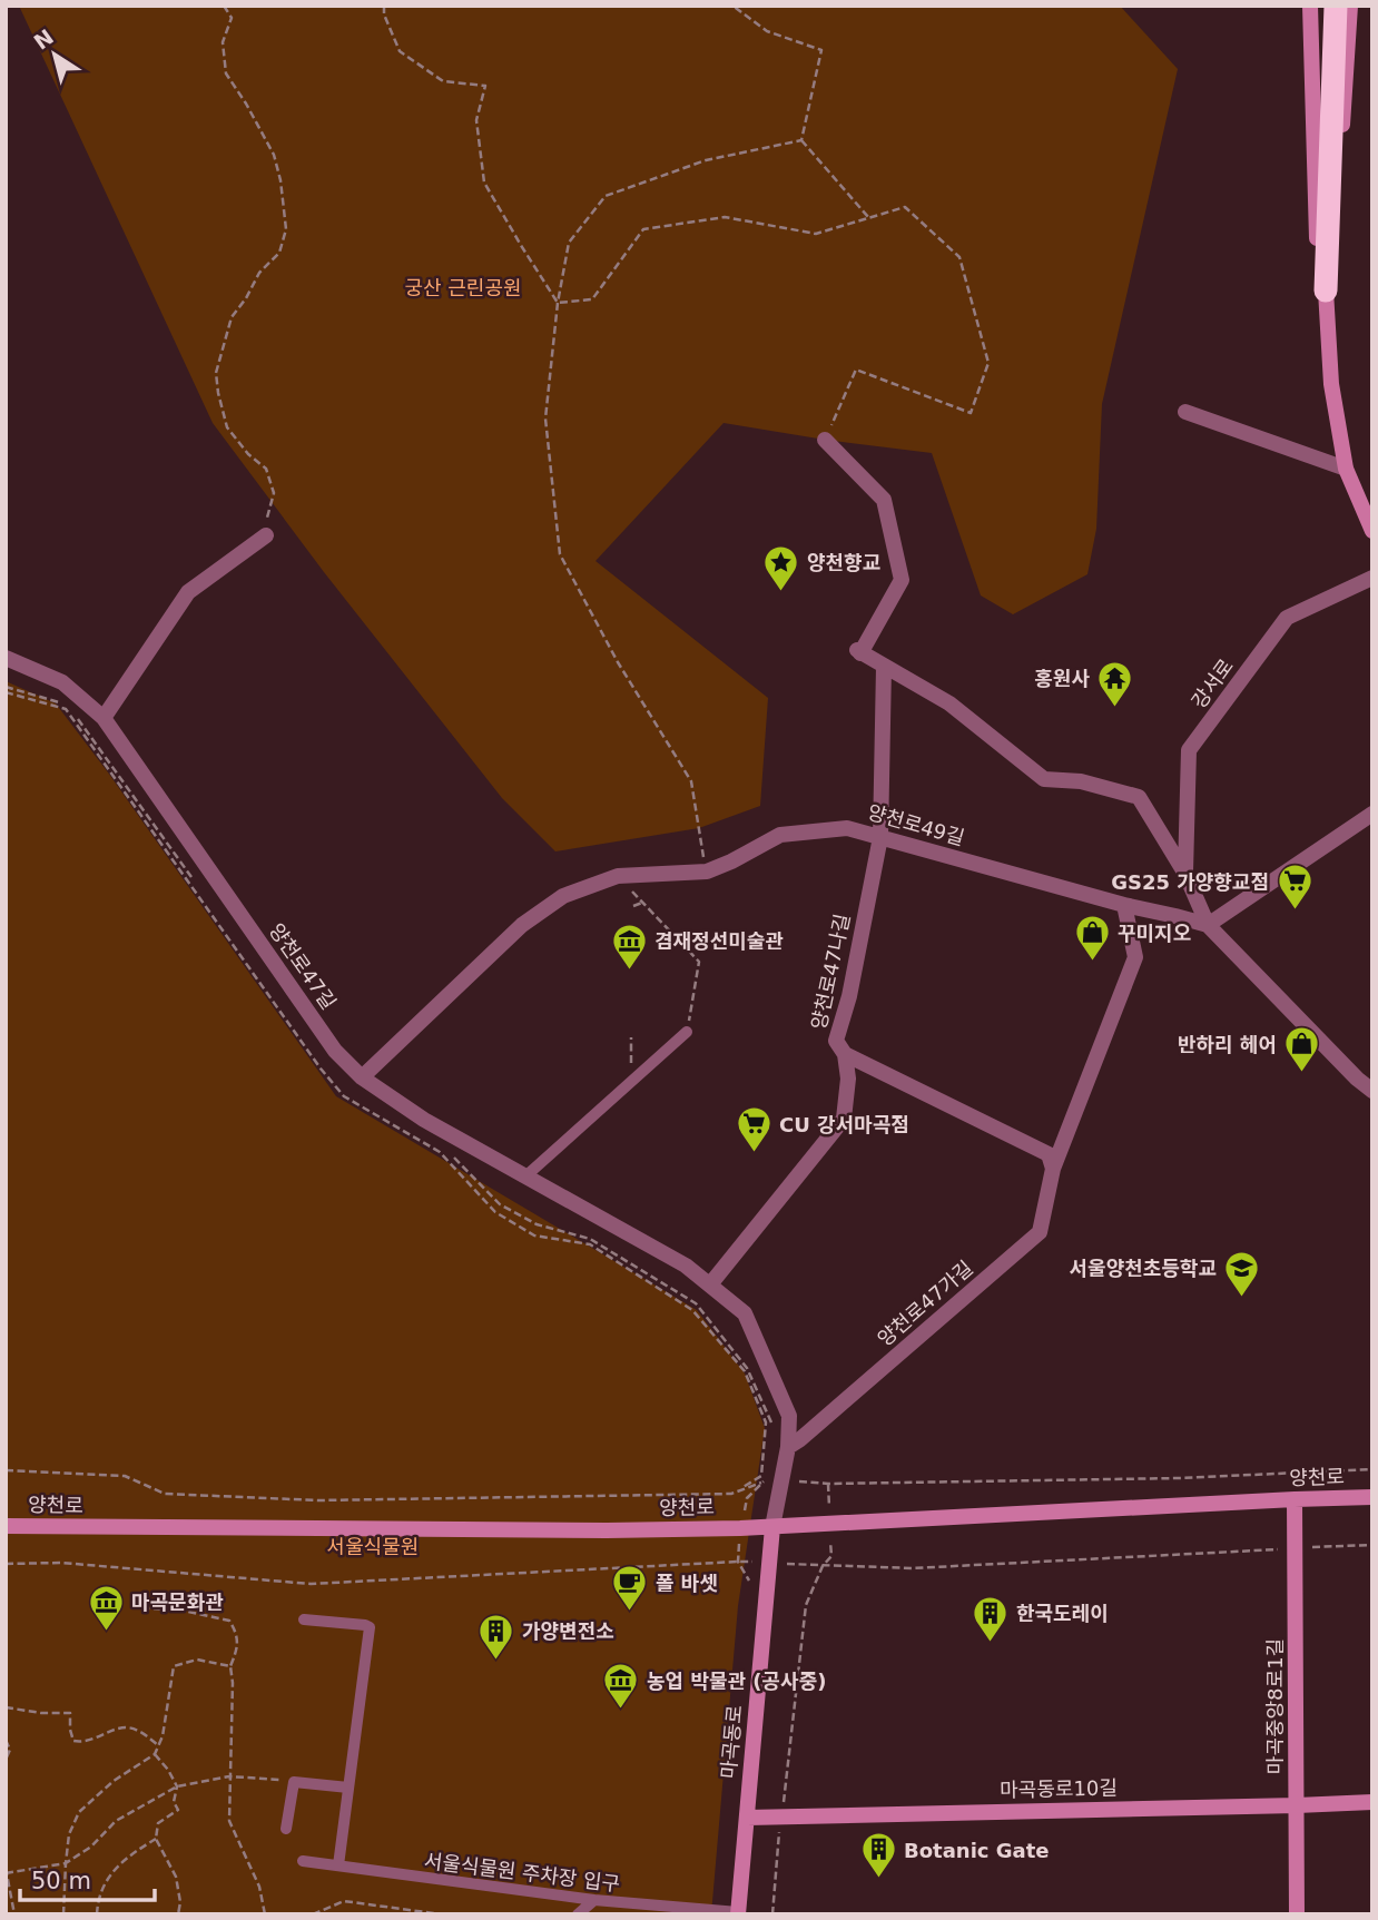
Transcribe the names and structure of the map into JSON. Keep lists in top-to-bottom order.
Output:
{
  "streets": {
    "main road": [
      "양천로",
      "마곡중앙8로1길",
      "마곡동로",
      "마곡동로10길"
    ],
    "street": [
      "강서로",
      "양천로49길",
      "양천로47길",
      "양천로47나길",
      "양천로47가길"
    ],
    "lane": ["서울식물원 주차장 입구"]
  },
  "crossings": [
    ["양천로49길", "양천로47길"],
    ["양천로49길", "양천로47나길"],
    ["양천로49길", "양천로47가길"],
    ["양천로47길", "양천로47나길"],
    ["양천로47길", "양천로47가길"],
    ["양천로47길", "양천로"],
    ["양천로47길", "마곡동로"],
    ["양천로", "마곡중앙8로1길"],
    ["양천로", "마곡동로"],
    ["마곡중앙8로1길", "마곡동로10길"],
    ["마곡동로", "마곡동로10길"],
    ["마곡동로", "서울식물원 주차장 입구"]
  ],
  "parks": ["궁산 근린공원", "서울식물원"],
  "places": {
    "place": ["양천향교"],
    "temple": ["홍원사"],
    "supermarket": ["GS25 가양향교점", "CU 강서마곡점"],
    "shop": ["꾸미지오", "반하리 헤어"],
    "museum": ["겸재정선미술관", "마곡문화관", "농업 박물관 (공사중)"],
    "school or university": ["서울양천초등학교"],
    "cafe": ["폴 바셋"],
    "building": ["한국도레이", "가양변전소", "Botanic Gate"]
  },
  "scale_bar": "50 m",
  "north": "top left"
}
